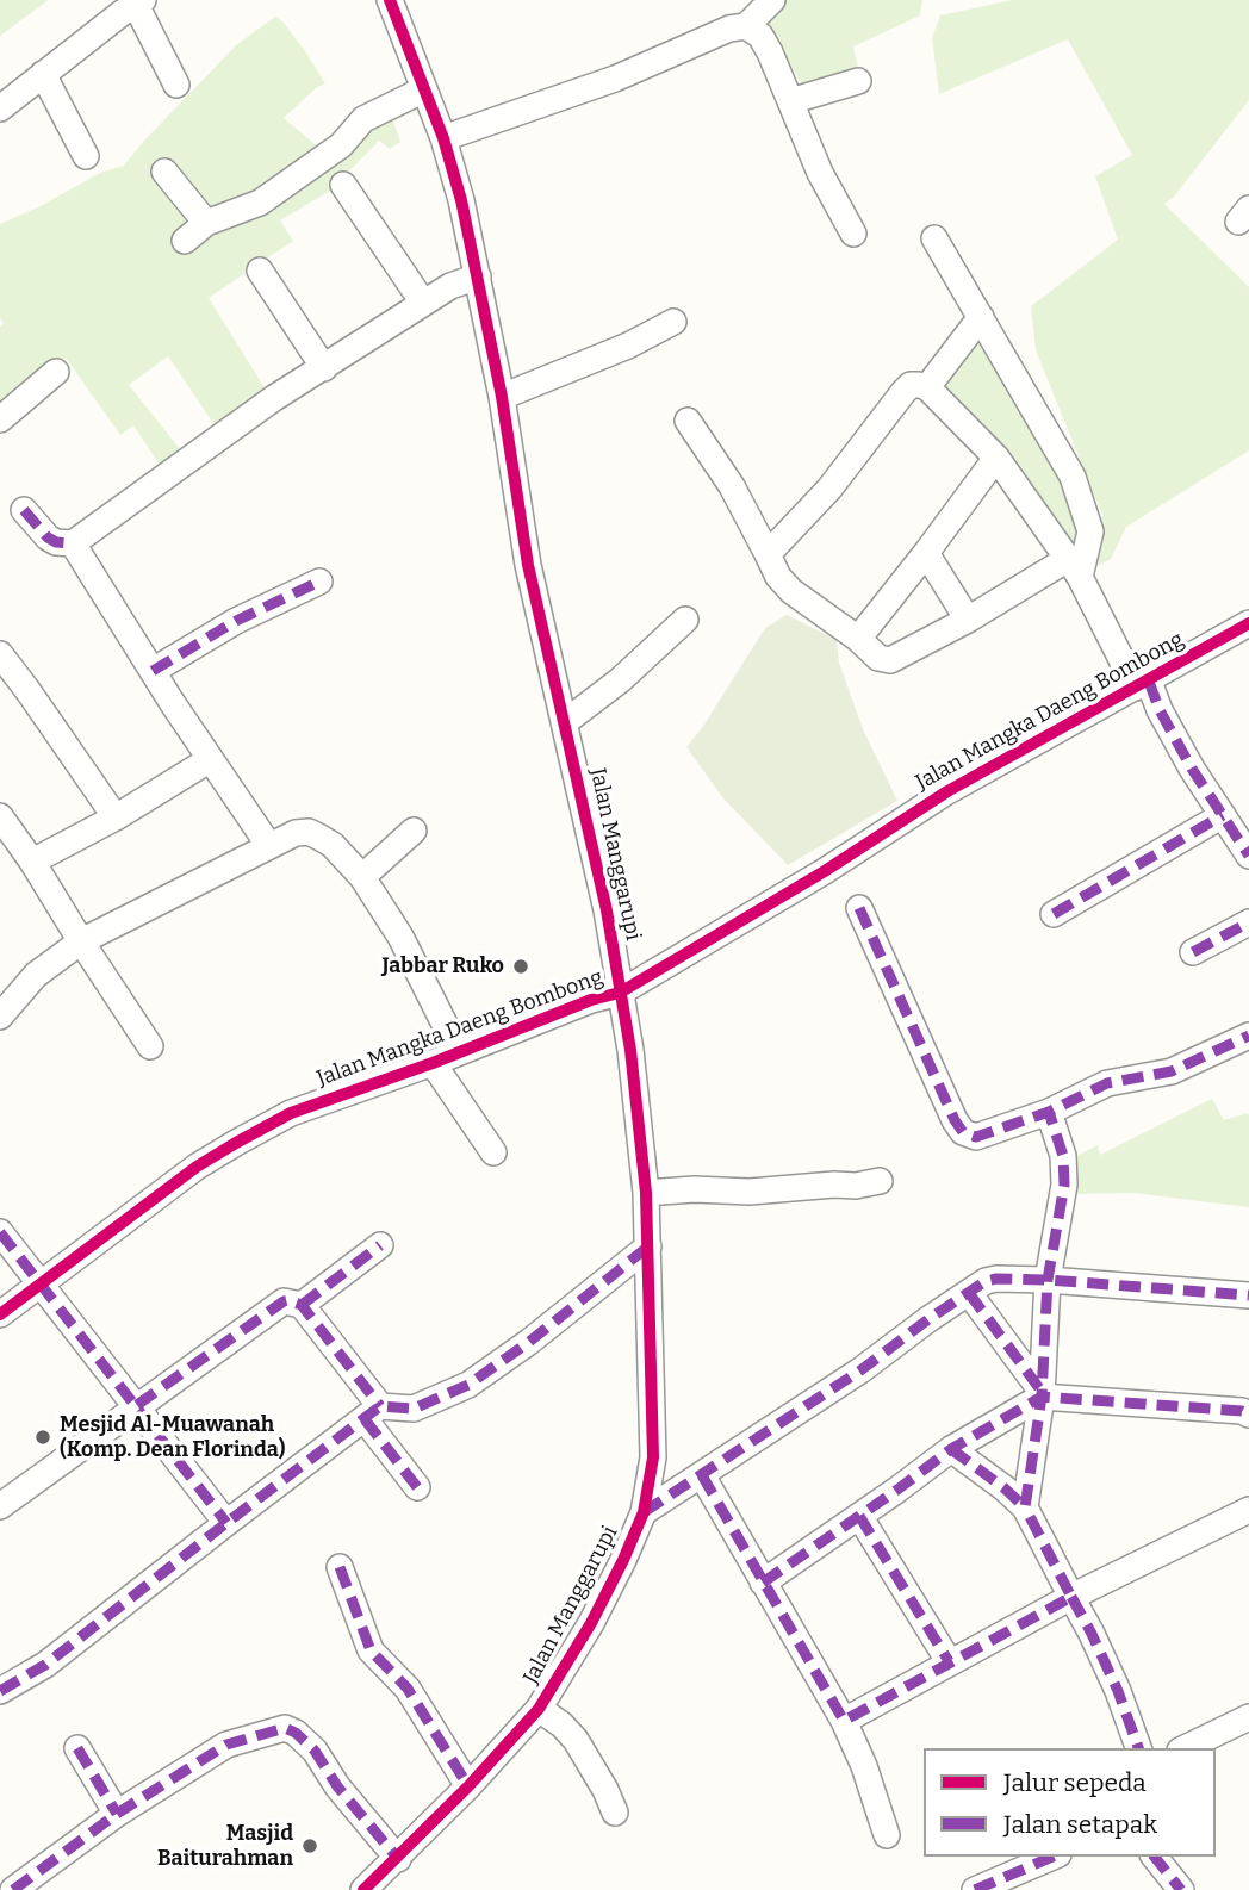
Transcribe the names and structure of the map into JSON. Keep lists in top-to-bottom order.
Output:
{
  "streets": {
    "street": ["Jalan Mangka Daeng Bombong", "Jalan Manggarupi"]
  },
  "crossings": [
    ["Jalan Mangka Daeng Bombong", "Jalan Manggarupi"]
  ],
  "places": ["Jabbar Ruko", "Mesjid Al-Muawanah (Komp. Dean Florinda)", "Masjid Baiturahman"],
  "legend": ["Jalur sepeda", "Jalan setapak"]
}
